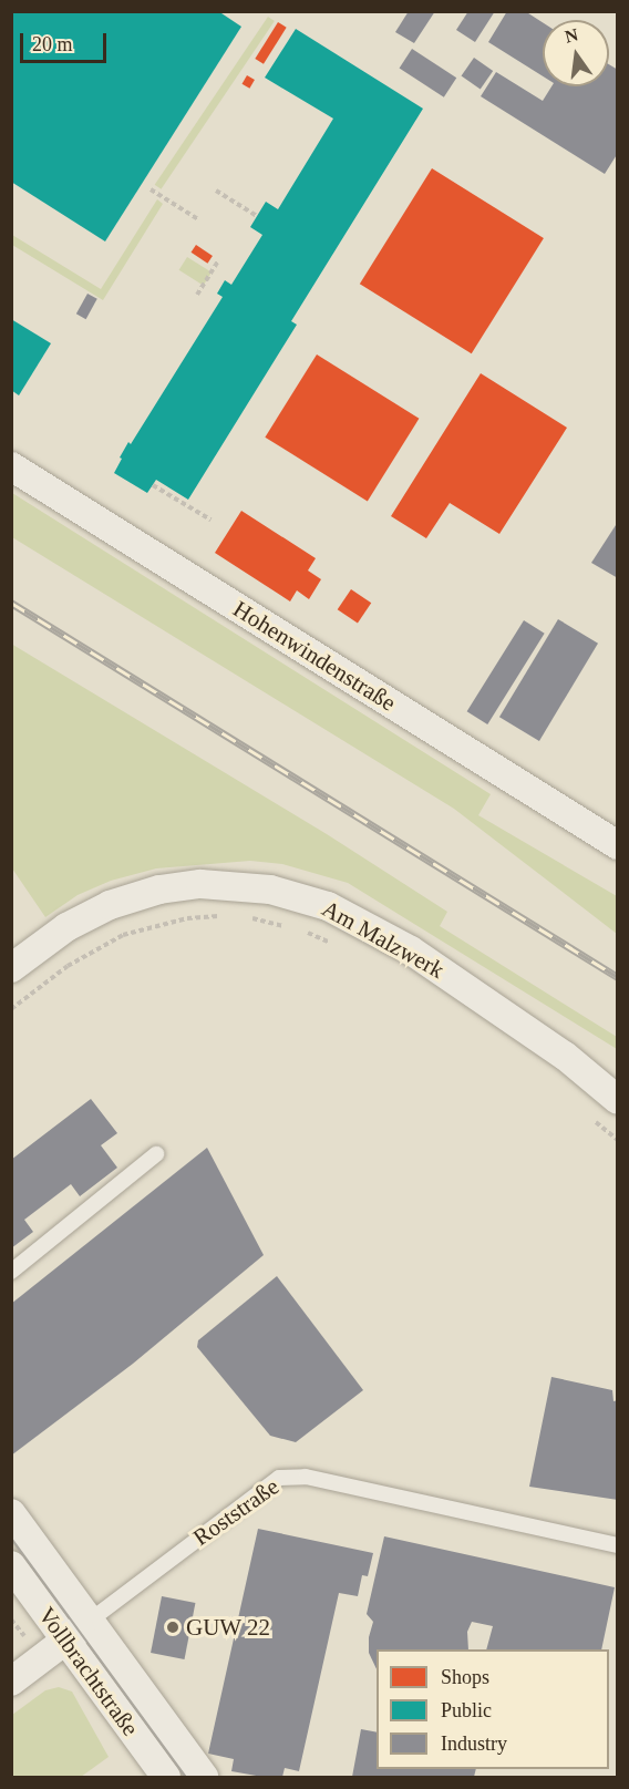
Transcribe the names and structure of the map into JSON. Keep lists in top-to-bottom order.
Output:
{
  "streets": {
    "street": [
      "Hohenwindenstraße",
      "Am Malzwerk",
      "Roststraße",
      "Vollbrachtstraße"
    ]
  },
  "crossings": [
    ["Roststraße", "Vollbrachtstraße"]
  ],
  "places": ["GUW 22"],
  "legend": ["Shops", "Public", "Industry"],
  "scale_bar": "20 m",
  "north": "top"
}
